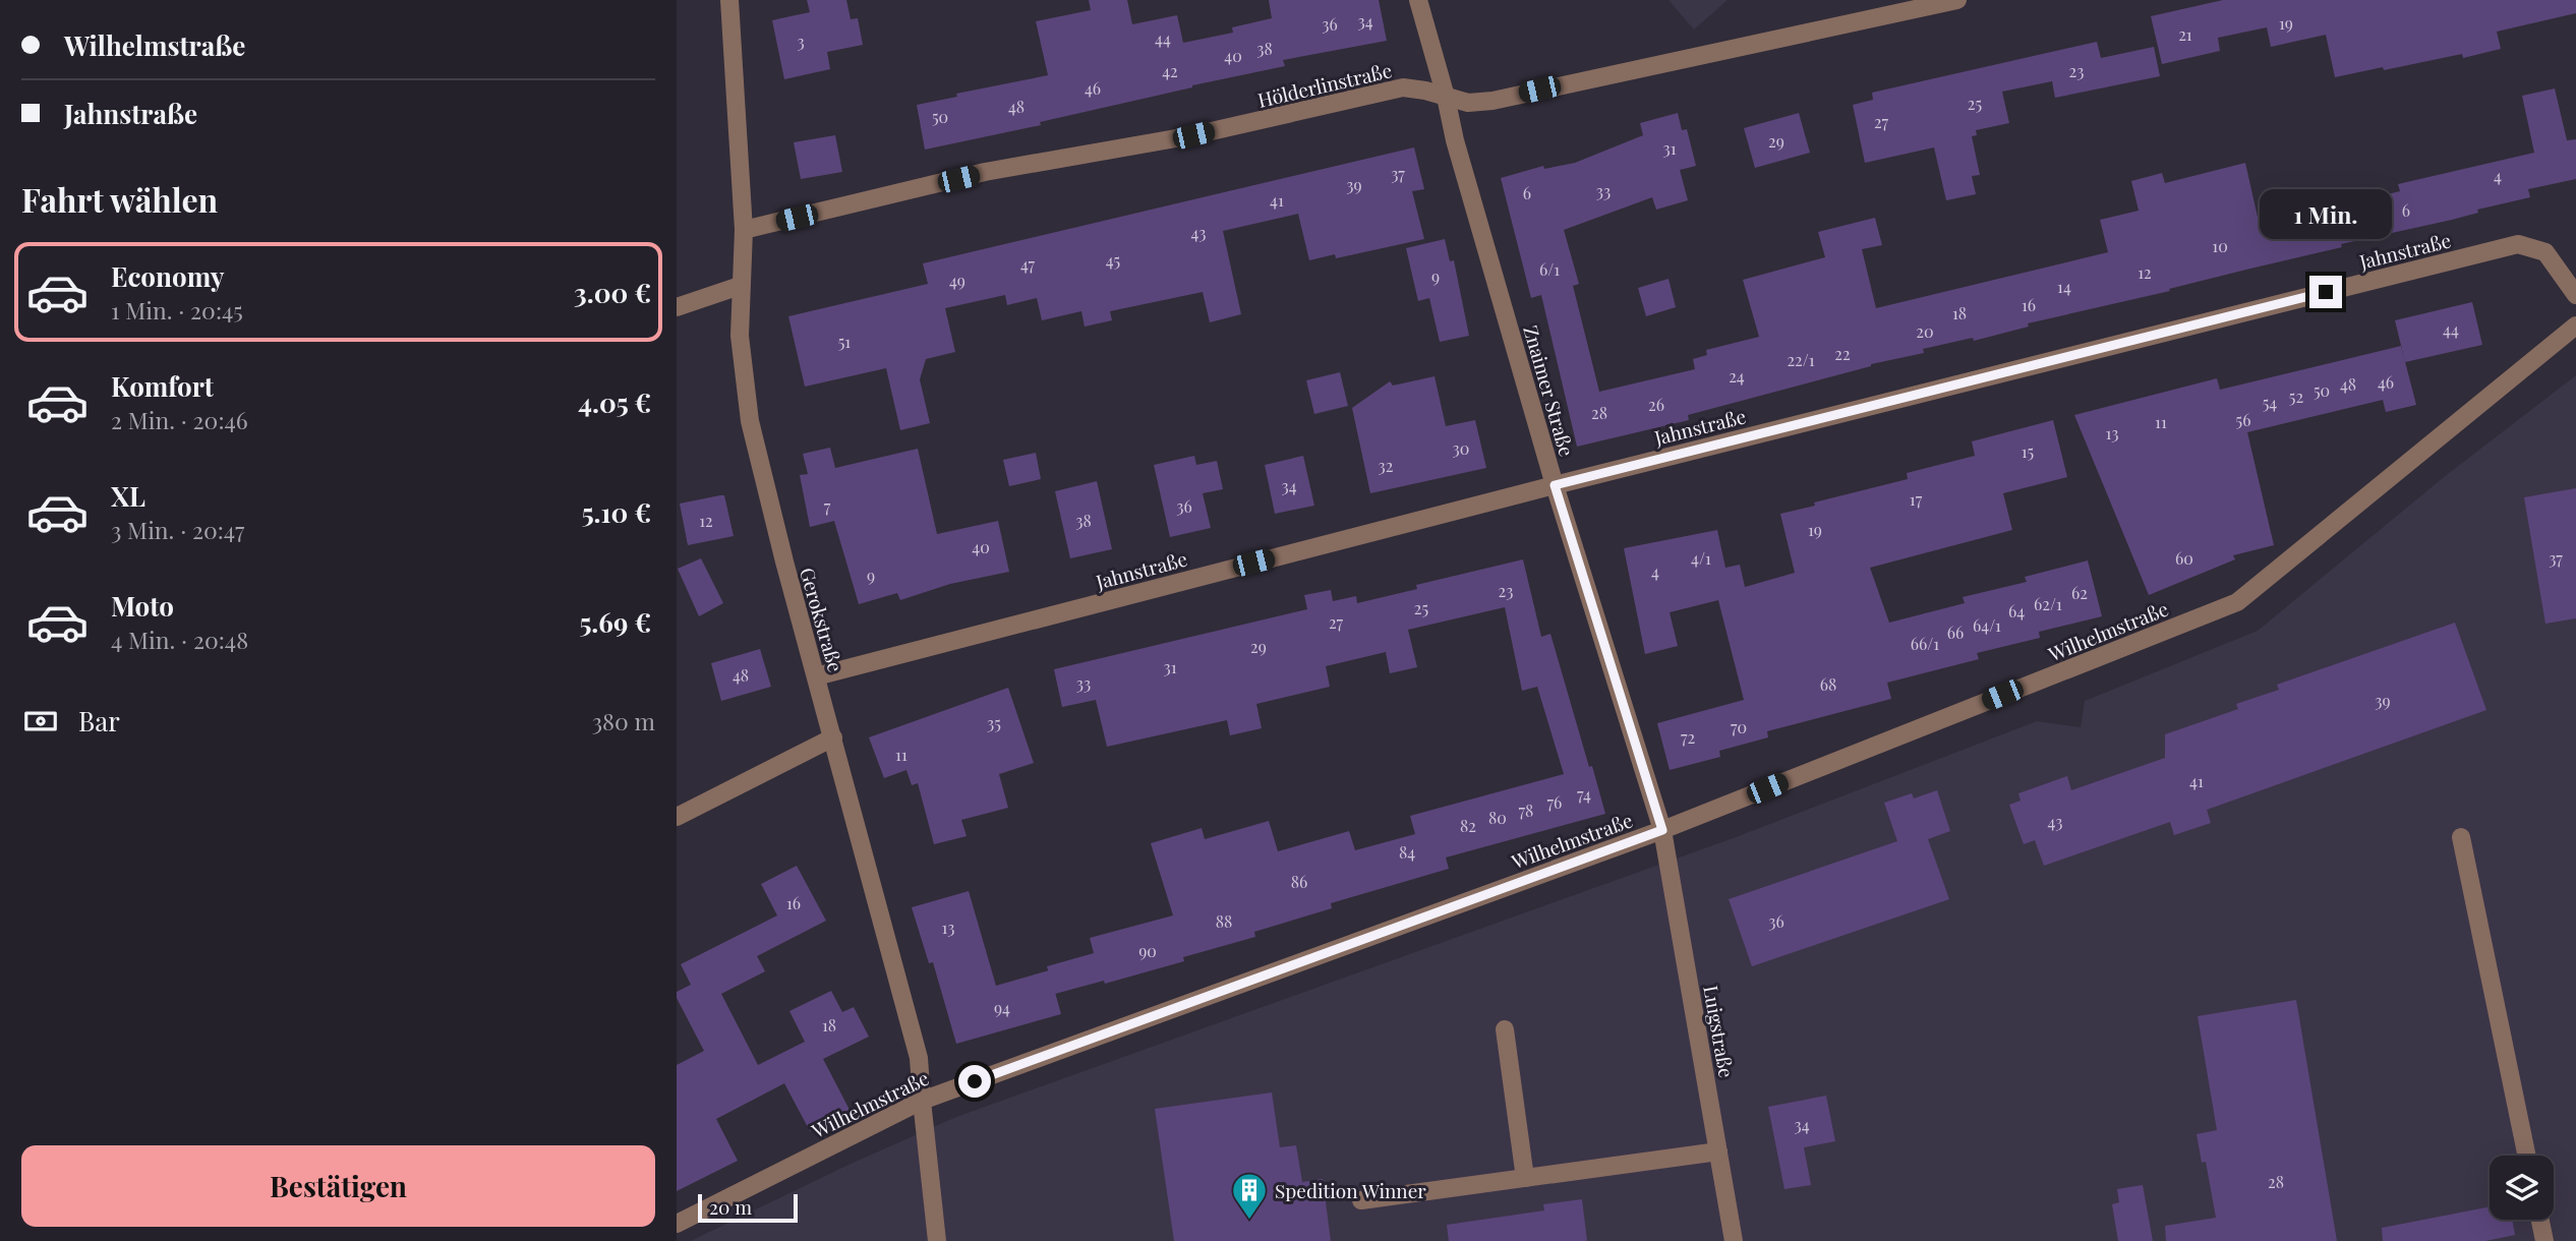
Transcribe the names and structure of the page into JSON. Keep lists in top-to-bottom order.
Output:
{
  "streets": {
    "street": [
      "Hölderlinstraße",
      "Jahnstraße",
      "Znaimer Straße",
      "Gerokstraße",
      "Wilhelmstraße",
      "Luigstraße"
    ]
  },
  "crossings": [
    ["Hölderlinstraße", "Znaimer Straße"],
    ["Hölderlinstraße", "Gerokstraße"],
    ["Jahnstraße", "Znaimer Straße"],
    ["Jahnstraße", "Gerokstraße"],
    ["Znaimer Straße", "Wilhelmstraße"],
    ["Znaimer Straße", "Luigstraße"],
    ["Gerokstraße", "Wilhelmstraße"],
    ["Wilhelmstraße", "Luigstraße"]
  ],
  "places": {
    "building": ["Spedition Winner"]
  },
  "house_numbers": [
    "34",
    "19",
    "36",
    "21",
    "44",
    "3",
    "38",
    "40",
    "42",
    "23",
    "46",
    "25",
    "48",
    "50",
    "27",
    "29",
    "31",
    "37",
    "4",
    "39",
    "33",
    "6",
    "41",
    "6",
    "43",
    "10",
    "45",
    "47",
    "6/1",
    "12",
    "9",
    "49",
    "14",
    "16",
    "18",
    "44",
    "20",
    "51",
    "22",
    "22/1",
    "24",
    "46",
    "48",
    "50",
    "52",
    "54",
    "26",
    "28",
    "56",
    "11",
    "13",
    "30",
    "15",
    "32",
    "34",
    "17",
    "7",
    "36",
    "12",
    "38",
    "19",
    "40",
    "4/1",
    "60",
    "37",
    "4",
    "9",
    "23",
    "62",
    "62/1",
    "25",
    "64",
    "27",
    "64/1",
    "66",
    "66/1",
    "29",
    "31",
    "48",
    "33",
    "68",
    "39",
    "35",
    "70",
    "72",
    "11",
    "41",
    "74",
    "76",
    "78",
    "80",
    "43",
    "82",
    "84",
    "86",
    "16",
    "88",
    "36",
    "13",
    "90",
    "94",
    "18",
    "34",
    "28"
  ],
  "scale_bar": "20 m",
  "page": {
    "banner": ["Wilhelmstraße", "Jahnstraße"],
    "heading": "Fahrt wählen",
    "bubble": "1 Min.",
    "list": [
      {
        "name": "Economy",
        "note": "1 Min. · 20:45",
        "value": "3.00 €"
      },
      {
        "name": "Komfort",
        "note": "2 Min. · 20:46",
        "value": "4.05 €"
      },
      {
        "name": "XL",
        "note": "3 Min. · 20:47",
        "value": "5.10 €"
      },
      {
        "name": "Moto",
        "note": "4 Min. · 20:48",
        "value": "5.69 €"
      }
    ],
    "pay": ["Bar", "380 m"],
    "buttons": "Bestätigen",
    "scale": "20 m"
  }
}
